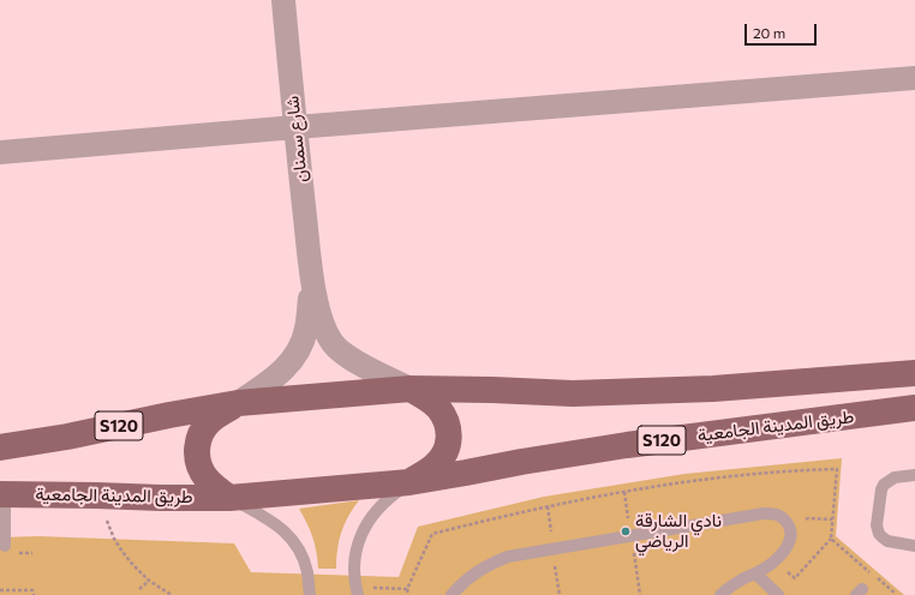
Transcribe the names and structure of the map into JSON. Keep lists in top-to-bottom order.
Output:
{
  "streets": {
    "main road": ["S120", "طريق المدينة الجامعية"],
    "street": ["شارع سمنان"]
  },
  "crossings": [
    ["شارع سمنان", "S120"]
  ],
  "places": ["نادي الشارقة الرياضي"],
  "scale_bar": "20 m"
}
